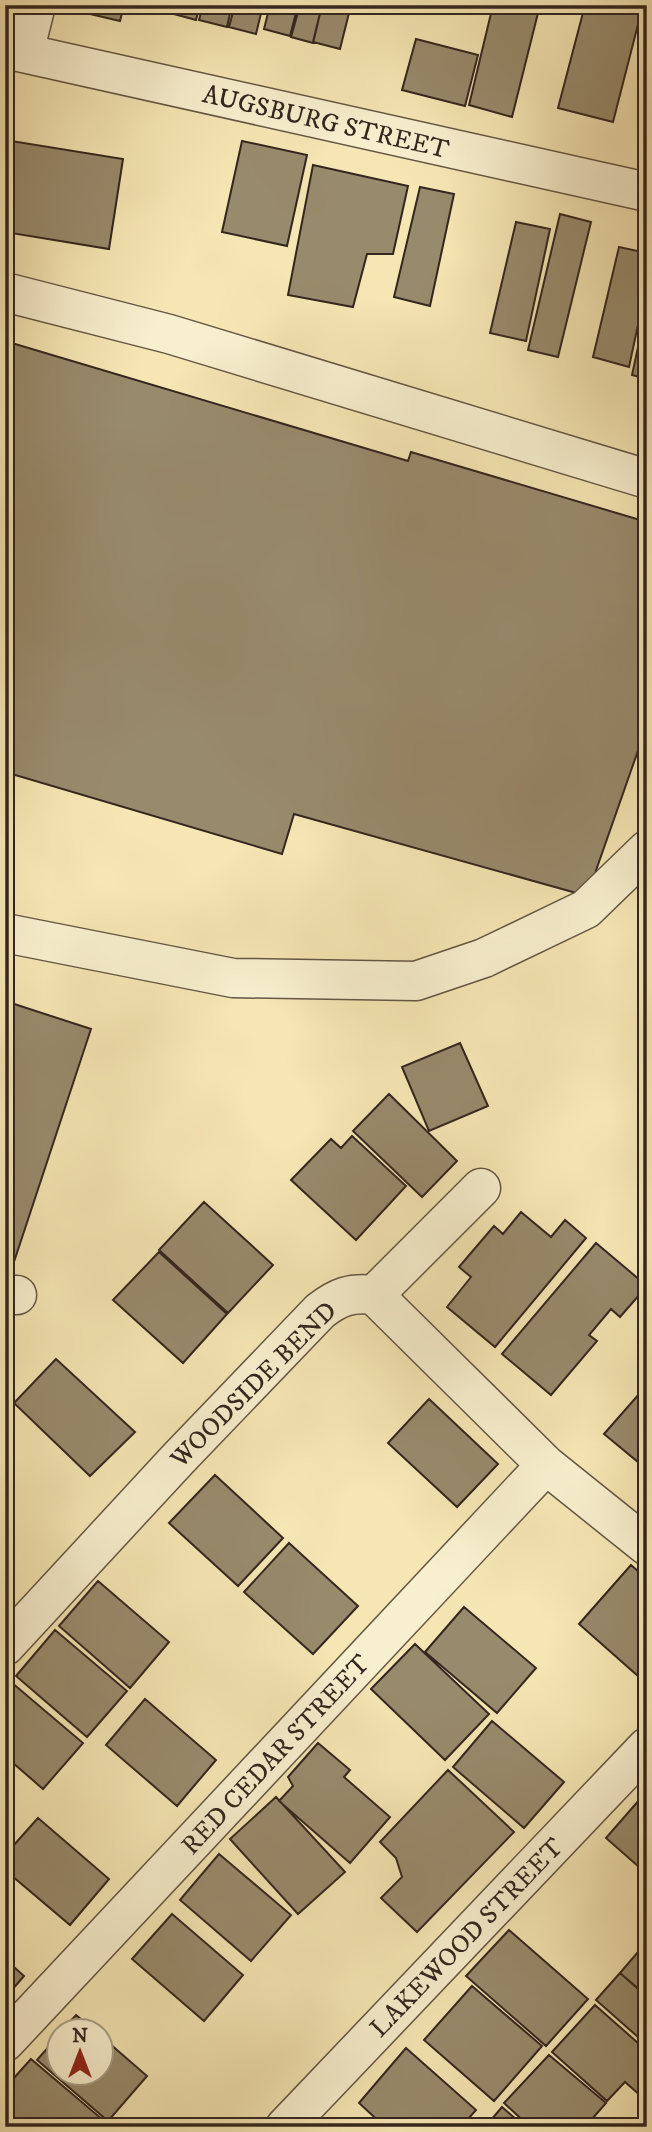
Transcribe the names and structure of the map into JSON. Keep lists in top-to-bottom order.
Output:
{
  "streets": {
    "street": [
      "AUGSBURG STREET",
      "WOODSIDE BEND",
      "RED CEDAR STREET",
      "LAKEWOOD STREET"
    ]
  },
  "crossings": [
    ["WOODSIDE BEND", "RED CEDAR STREET"]
  ],
  "north": "top"
}
